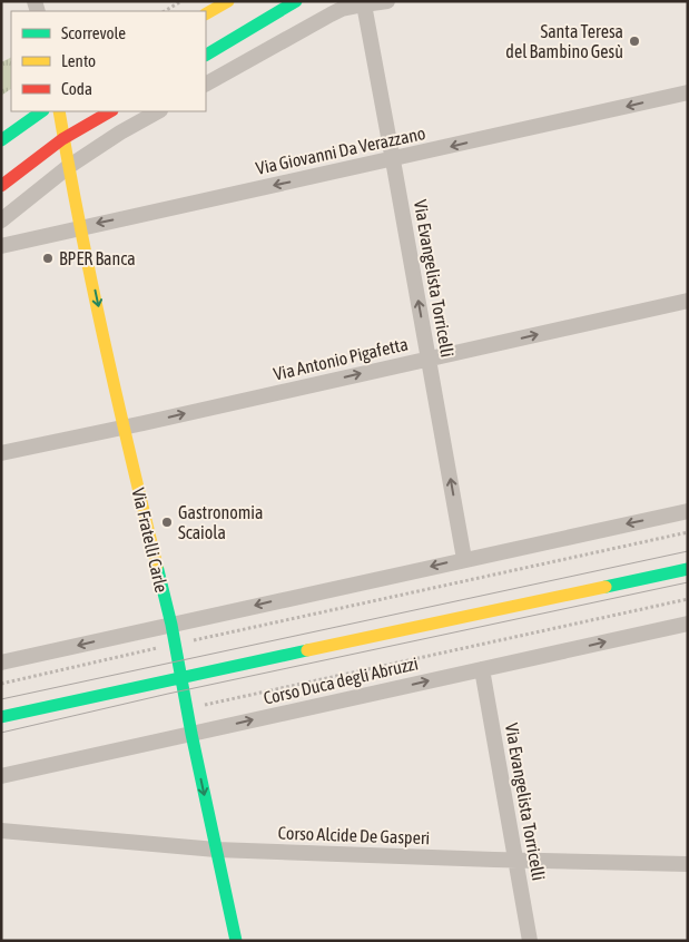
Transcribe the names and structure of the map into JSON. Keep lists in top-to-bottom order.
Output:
{
  "streets": {
    "main road": ["Via Fratelli Carle", "Corso Duca degli Abruzzi"],
    "street": [
      "Via Giovanni Da Verazzano",
      "Via Evangelista Torricelli",
      "Via Antonio Pigafetta",
      "Corso Alcide De Gasperi"
    ]
  },
  "crossings": [
    ["Via Giovanni Da Verazzano", "Via Evangelista Torricelli"],
    ["Via Giovanni Da Verazzano", "Via Fratelli Carle"],
    ["Via Evangelista Torricelli", "Via Antonio Pigafetta"],
    ["Via Evangelista Torricelli", "Corso Duca degli Abruzzi"],
    ["Via Evangelista Torricelli", "Corso Alcide De Gasperi"],
    ["Via Antonio Pigafetta", "Via Fratelli Carle"],
    ["Via Fratelli Carle", "Corso Duca degli Abruzzi"],
    ["Via Fratelli Carle", "Corso Alcide De Gasperi"]
  ],
  "one_way": ["Via Evangelista Torricelli", "Via Antonio Pigafetta", "Via Fratelli Carle"],
  "places": ["Santa Teresa del Bambino Gesù", "BPER Banca", "Gastronomia Scaiola"],
  "legend": ["Scorrevole", "Lento", "Coda"]
}
